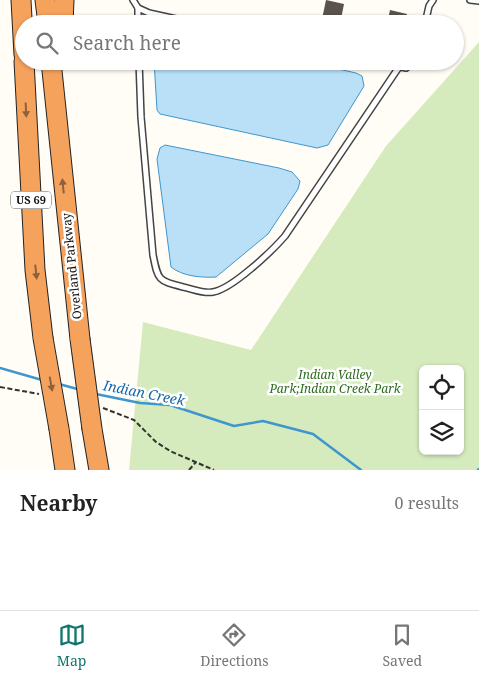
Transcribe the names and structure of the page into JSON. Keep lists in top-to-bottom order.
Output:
{
  "streets": {
    "highway": ["US 69", "Overland Parkway"]
  },
  "water": ["Indian Creek"],
  "parks": ["Indian Valley Park;Indian Creek Park"],
  "page": {
    "search": "Search here",
    "heading": ["Nearby", "0 results"],
    "nav": ["Map", "Directions", "Saved"]
  }
}
